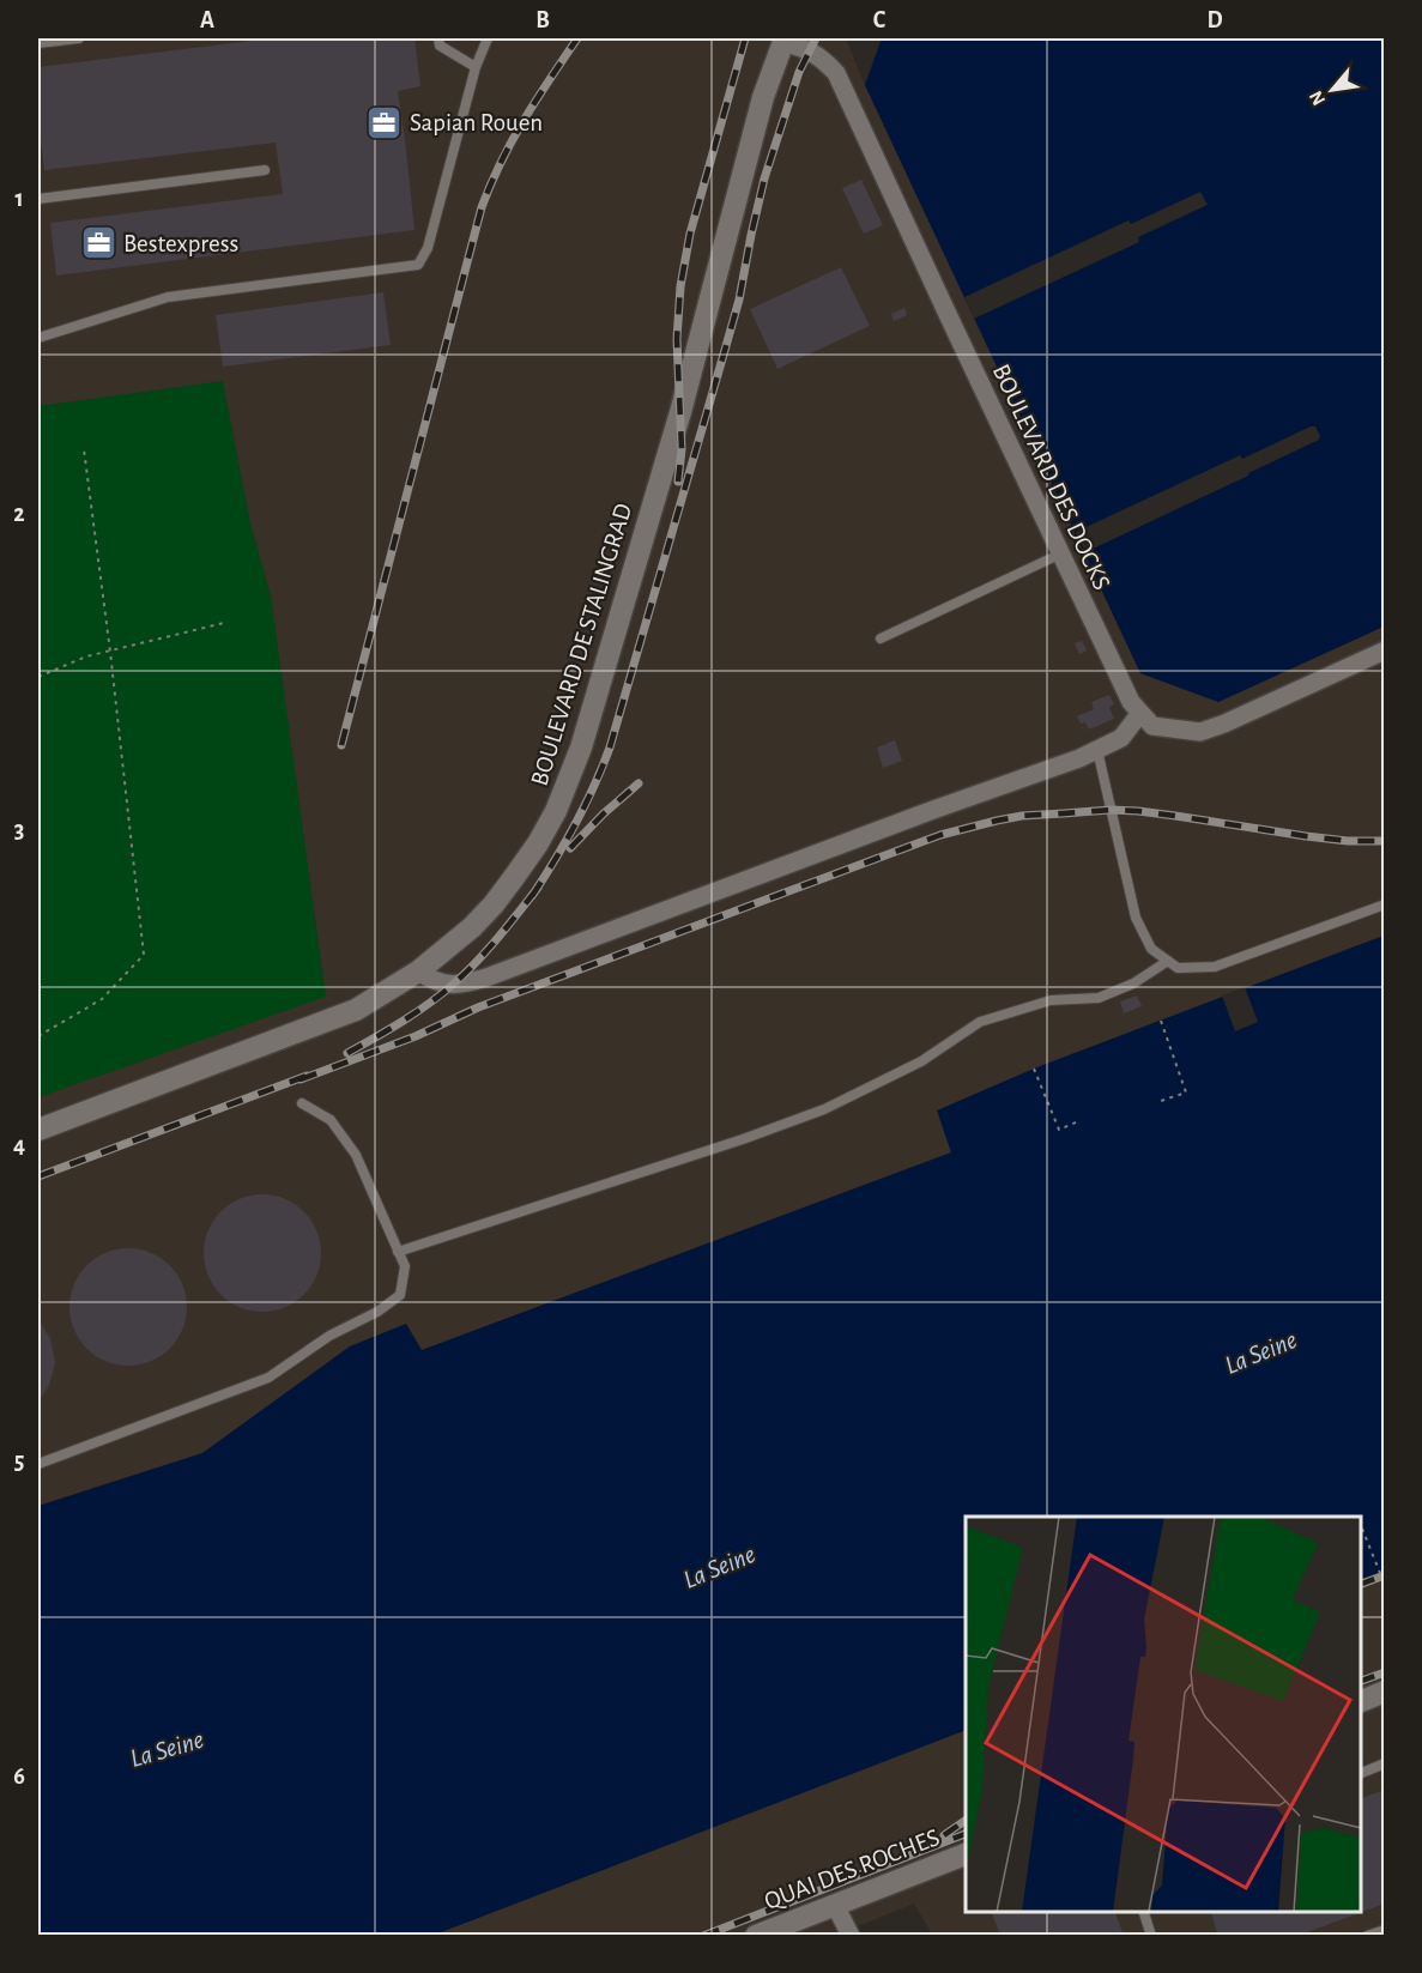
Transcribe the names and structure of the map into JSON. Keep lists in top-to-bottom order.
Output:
{
  "streets": {
    "street": ["BOULEVARD DES DOCKS", "BOULEVARD DE STALINGRAD", "QUAI DES ROCHES"]
  },
  "crossings": [
    ["BOULEVARD DES DOCKS", "BOULEVARD DE STALINGRAD"]
  ],
  "water": ["La Seine"],
  "places": {
    "office": ["Sapian Rouen", "Bestexpress"]
  },
  "north": "bottom left",
  "grid": {
    "columns": [
      "A",
      "B",
      "C",
      "D"
    ],
    "rows": [
      "1",
      "2",
      "3",
      "4",
      "5",
      "6"
    ]
  }
}
